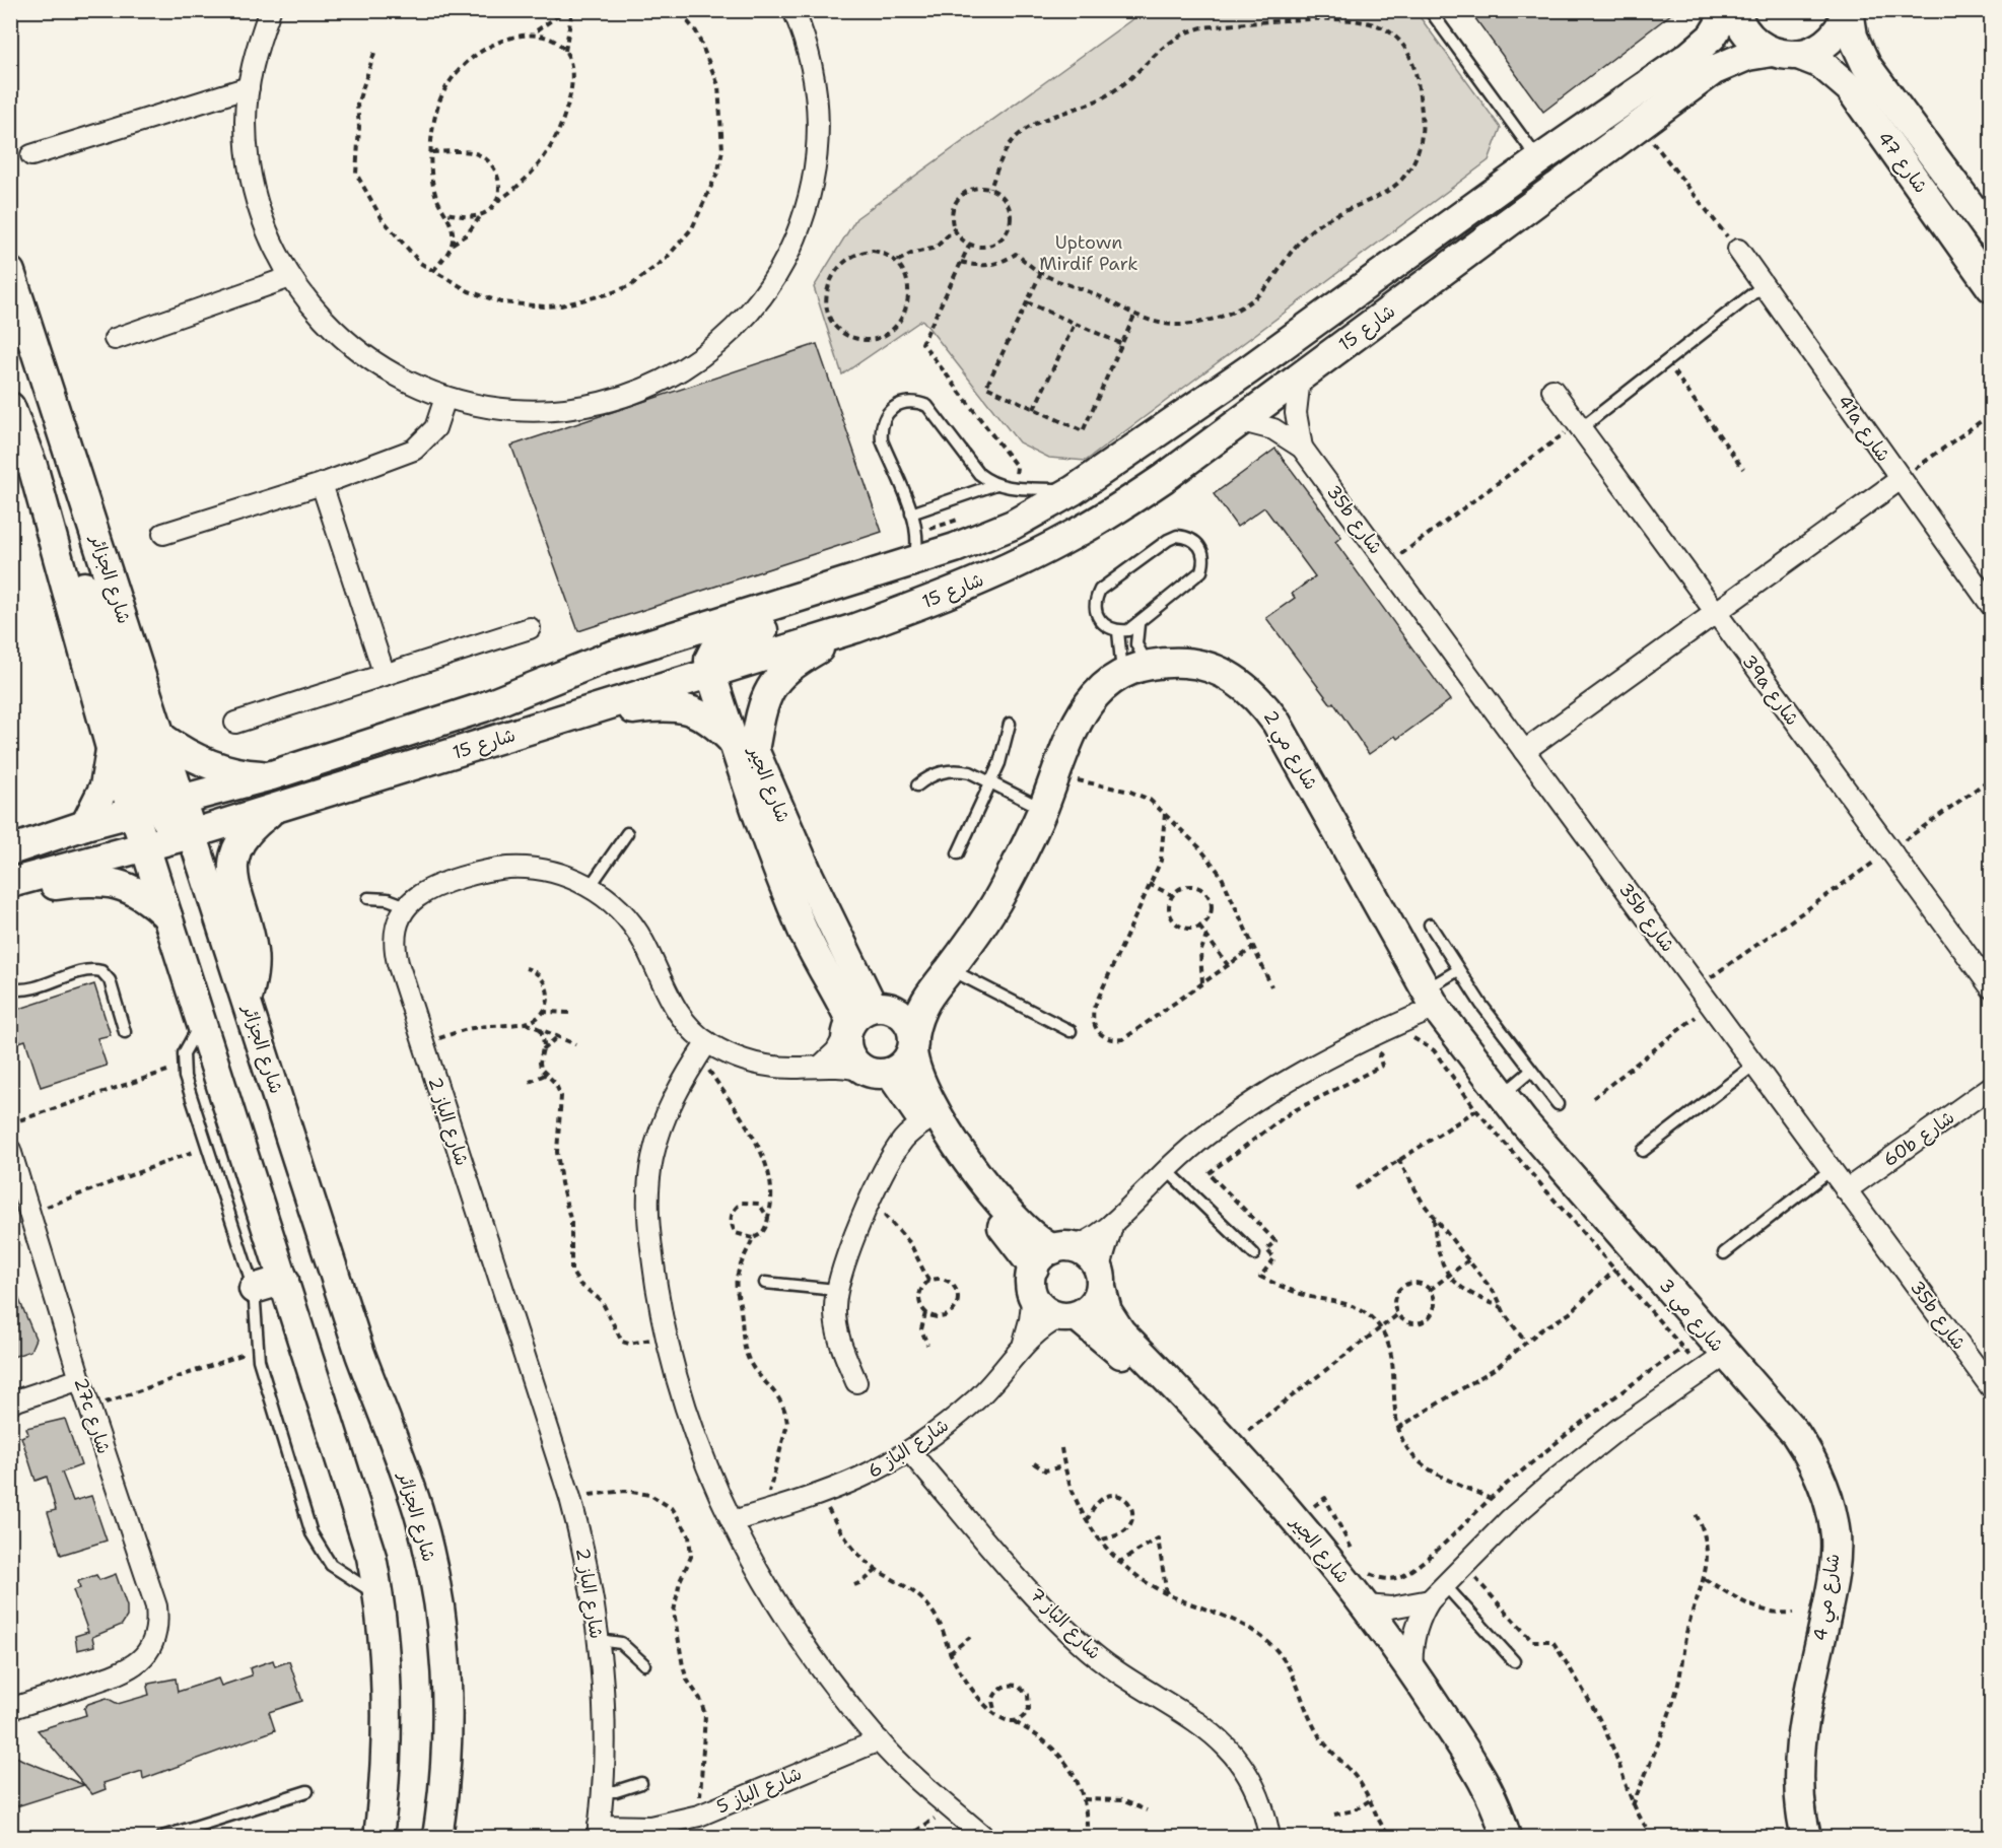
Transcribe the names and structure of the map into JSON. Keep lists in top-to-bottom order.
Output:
{
  "streets": {
    "street": [
      "شارع 47",
      "شارع 15",
      "41a شارع",
      "35b شارع",
      "شارع الجزائر",
      "39a شارع",
      "شارع مي 2",
      "شارع الجير",
      "شارع الباز 2",
      "60b شارع",
      "شارع مي 3",
      "27c شارع",
      "شارع الباز 6",
      "شارع مي 4",
      "شارع الباز 7",
      "شارع الباز 5"
    ]
  },
  "crossings": [
    ["شارع 47", "شارع 15"],
    ["شارع 15", "35b شارع"],
    ["شارع 15", "شارع الجزائر"],
    ["شارع 15", "شارع الجير"],
    ["35b شارع", "60b شارع"],
    ["شارع مي 2", "شارع مي 3"],
    ["شارع الجير", "شارع مي 3"],
    ["شارع الجير", "شارع الباز 6"],
    ["شارع الباز 2", "شارع الباز 5"],
    ["شارع مي 3", "شارع مي 4"],
    ["شارع الباز 6", "شارع الباز 7"]
  ],
  "parks": ["Uptown Mirdif Park"]
}
